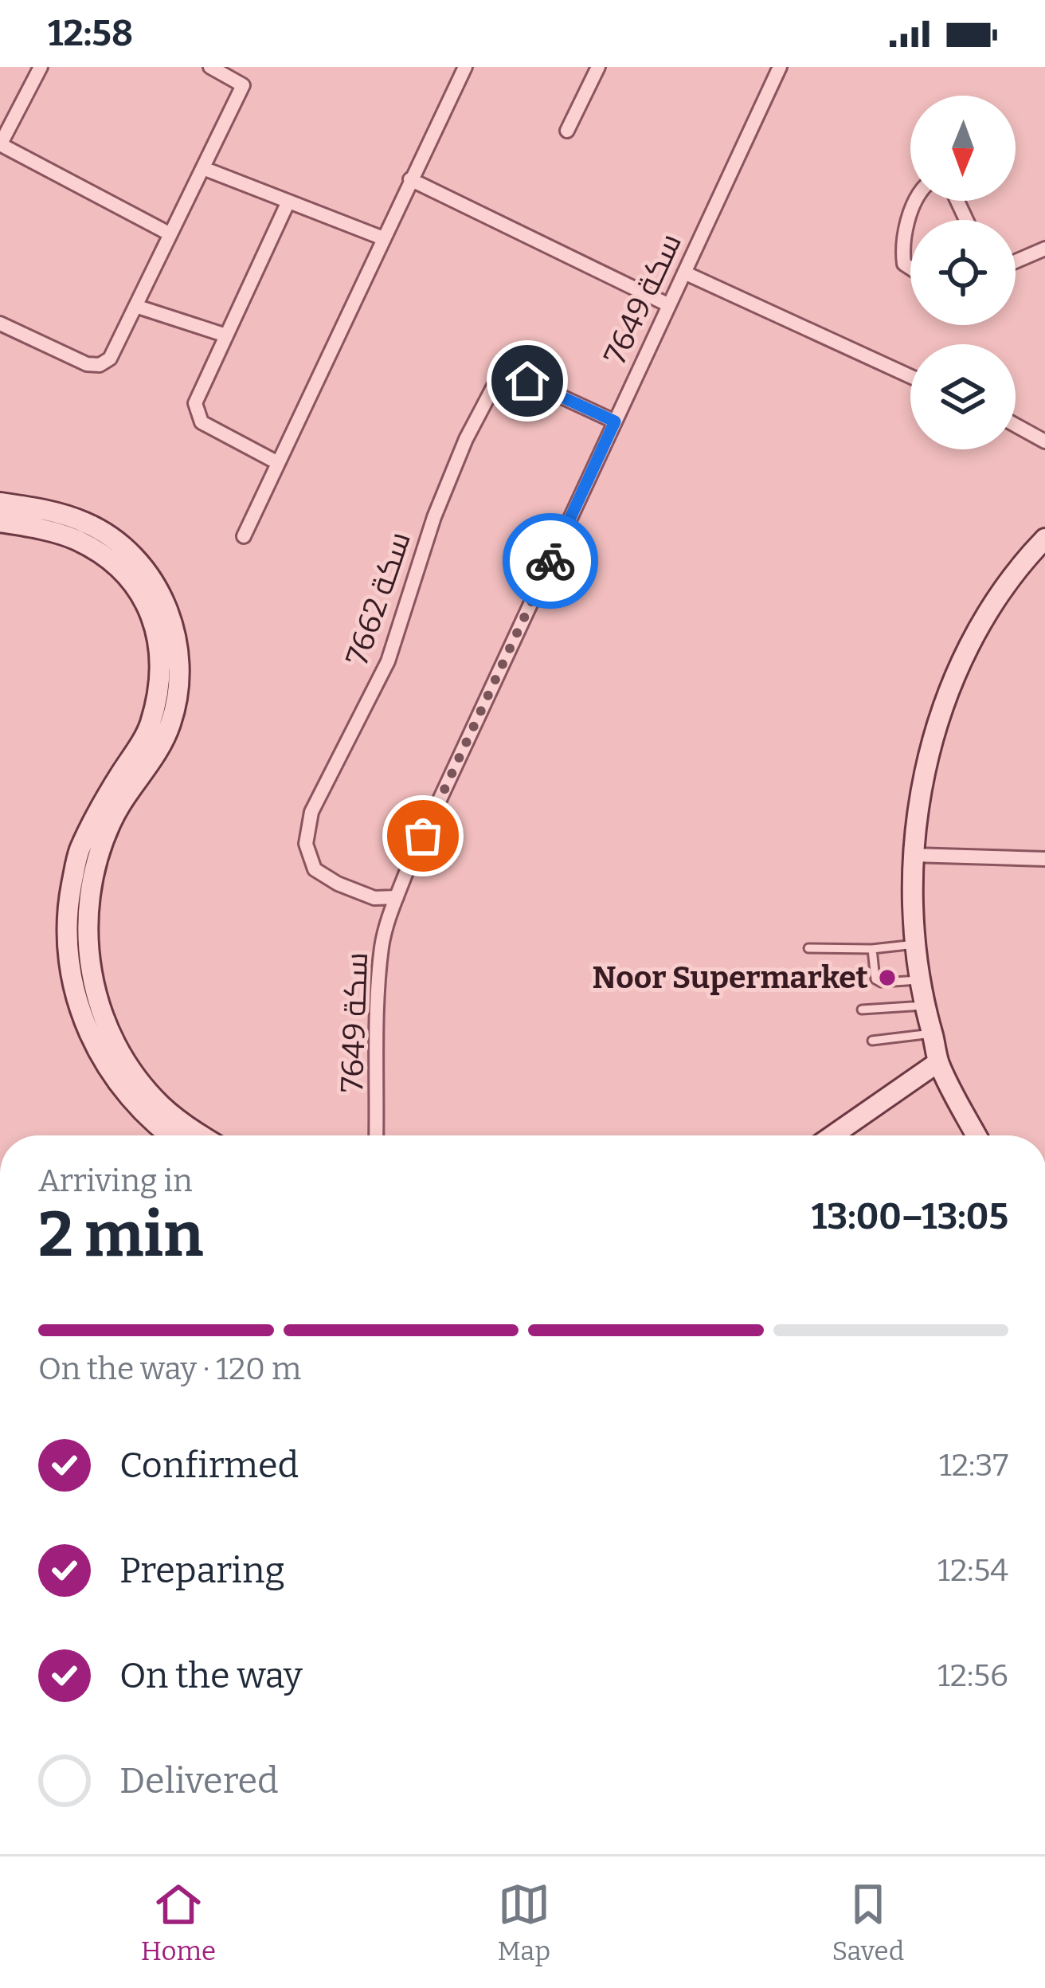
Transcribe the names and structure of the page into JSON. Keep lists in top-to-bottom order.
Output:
{
  "streets": {
    "street": ["سكة 7649", "سكة 7662"]
  },
  "crossings": [
    ["سكة 7649", "سكة 7662"]
  ],
  "places": ["Noor Supermarket"],
  "north": "bottom",
  "page": {
    "status": "12:58",
    "heading": ["2 min", "Arriving in", "13:00–13:05"],
    "bar": "On the way · 120 m",
    "list": [
      ["Confirmed", "12:37"],
      ["Preparing", "12:54"],
      ["On the way", "12:56"],
      "Delivered"
    ],
    "tabs": ["Home", "Map", "Saved"]
  }
}
